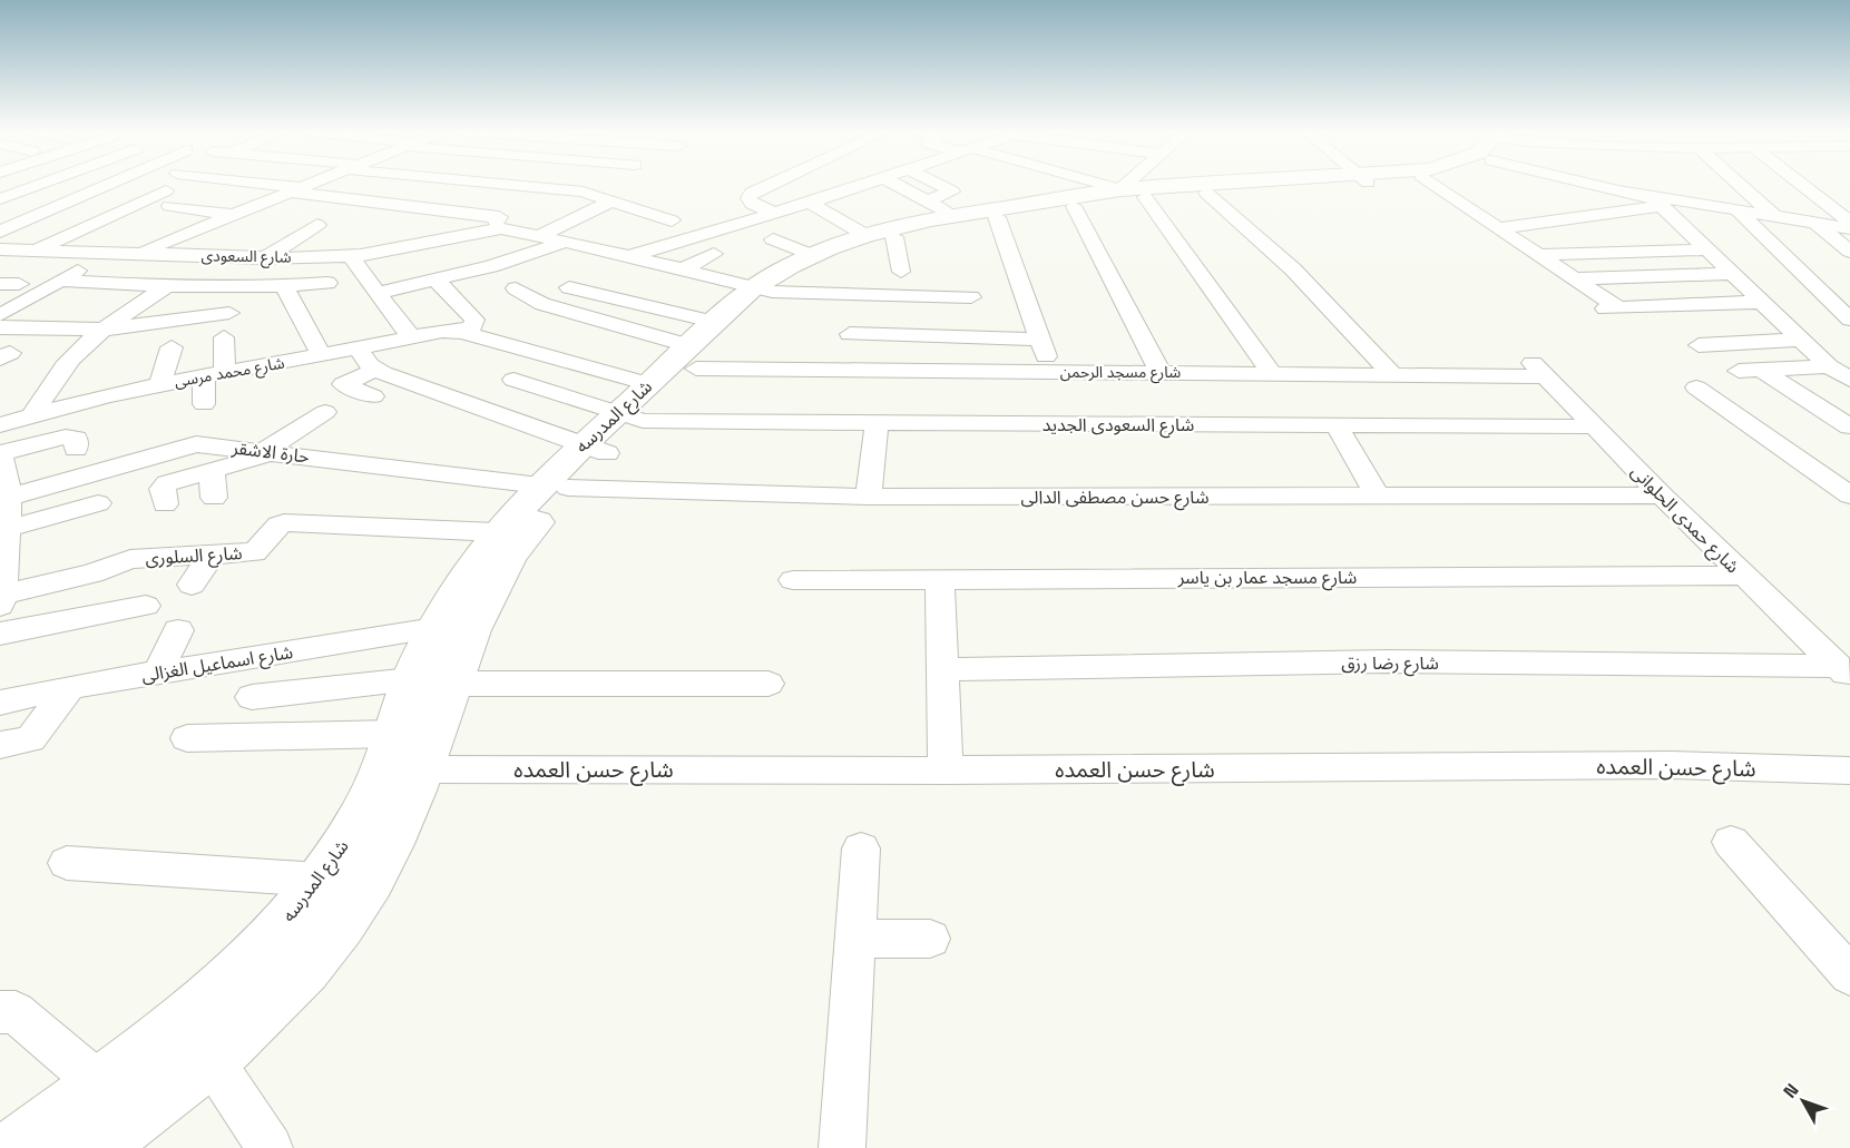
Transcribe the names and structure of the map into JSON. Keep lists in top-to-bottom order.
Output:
{
  "streets": {
    "street": [
      "شارع السعودى",
      "شارع محمد مرسى",
      "شارع مسجد الرحمن",
      "شارع المدرسه",
      "شارع السعودى الجديد",
      "حارة الاشقر",
      "شارع حسن مصطفى الدالى",
      "شارع حمدى الحلوانى",
      "شارع السلورى",
      "شارع مسجد عمار بن ياسر",
      "شارع رضا رزق",
      "شارع اسماعيل الغزالى",
      "شارع حسن العمده"
    ]
  },
  "crossings": [
    ["شارع السعودى", "شارع المدرسه"],
    ["شارع محمد مرسى", "شارع المدرسه"],
    ["شارع مسجد الرحمن", "شارع المدرسه"],
    ["شارع مسجد الرحمن", "شارع حمدى الحلوانى"],
    ["شارع المدرسه", "شارع السعودى الجديد"],
    ["شارع المدرسه", "حارة الاشقر"],
    ["شارع المدرسه", "شارع حسن مصطفى الدالى"],
    ["شارع المدرسه", "شارع السلورى"],
    ["شارع المدرسه", "شارع اسماعيل الغزالى"],
    ["شارع المدرسه", "شارع حسن العمده"],
    ["شارع السعودى الجديد", "شارع حمدى الحلوانى"],
    ["حارة الاشقر", "شارع حسن مصطفى الدالى"],
    ["شارع حسن مصطفى الدالى", "شارع حمدى الحلوانى"],
    ["شارع حمدى الحلوانى", "شارع مسجد عمار بن ياسر"],
    ["شارع حمدى الحلوانى", "شارع رضا رزق"]
  ],
  "north": "top left"
}
